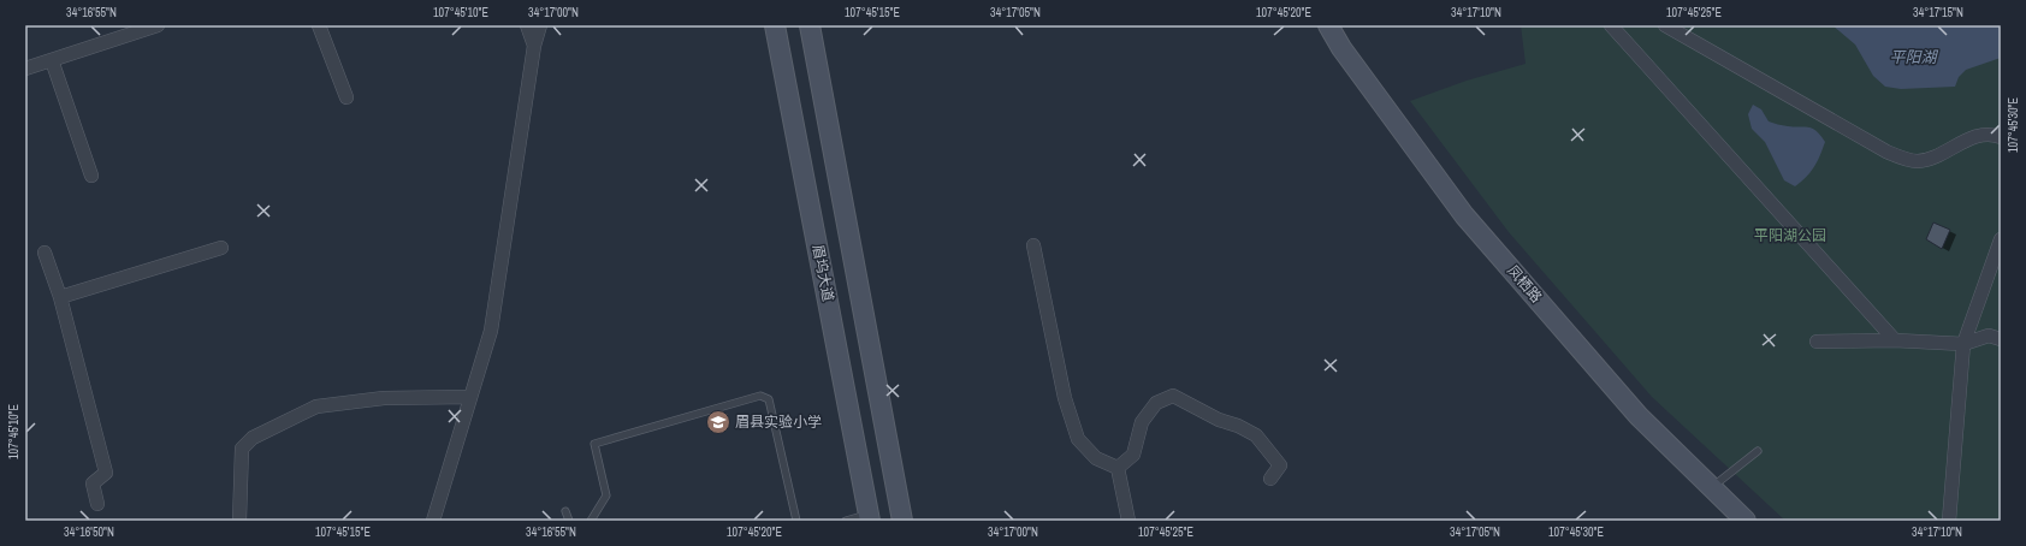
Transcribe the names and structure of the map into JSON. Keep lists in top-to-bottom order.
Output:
{
  "streets": {
    "main road": ["眉坞大道", "凤栖路"]
  },
  "water": ["平阳湖"],
  "parks": ["平阳湖公园"],
  "places": {
    "school or university": ["眉县实验小学"]
  },
  "coordinates": [
    "34°16'55\"N",
    "107°45'10\"E",
    "34°17'00\"N",
    "107°45'15\"E",
    "34°17'05\"N",
    "107°45'20\"E",
    "34°17'10\"N",
    "107°45'25\"E",
    "34°17'15\"N",
    "107°45'30\"E",
    "34°16'50\"N"
  ]
}
